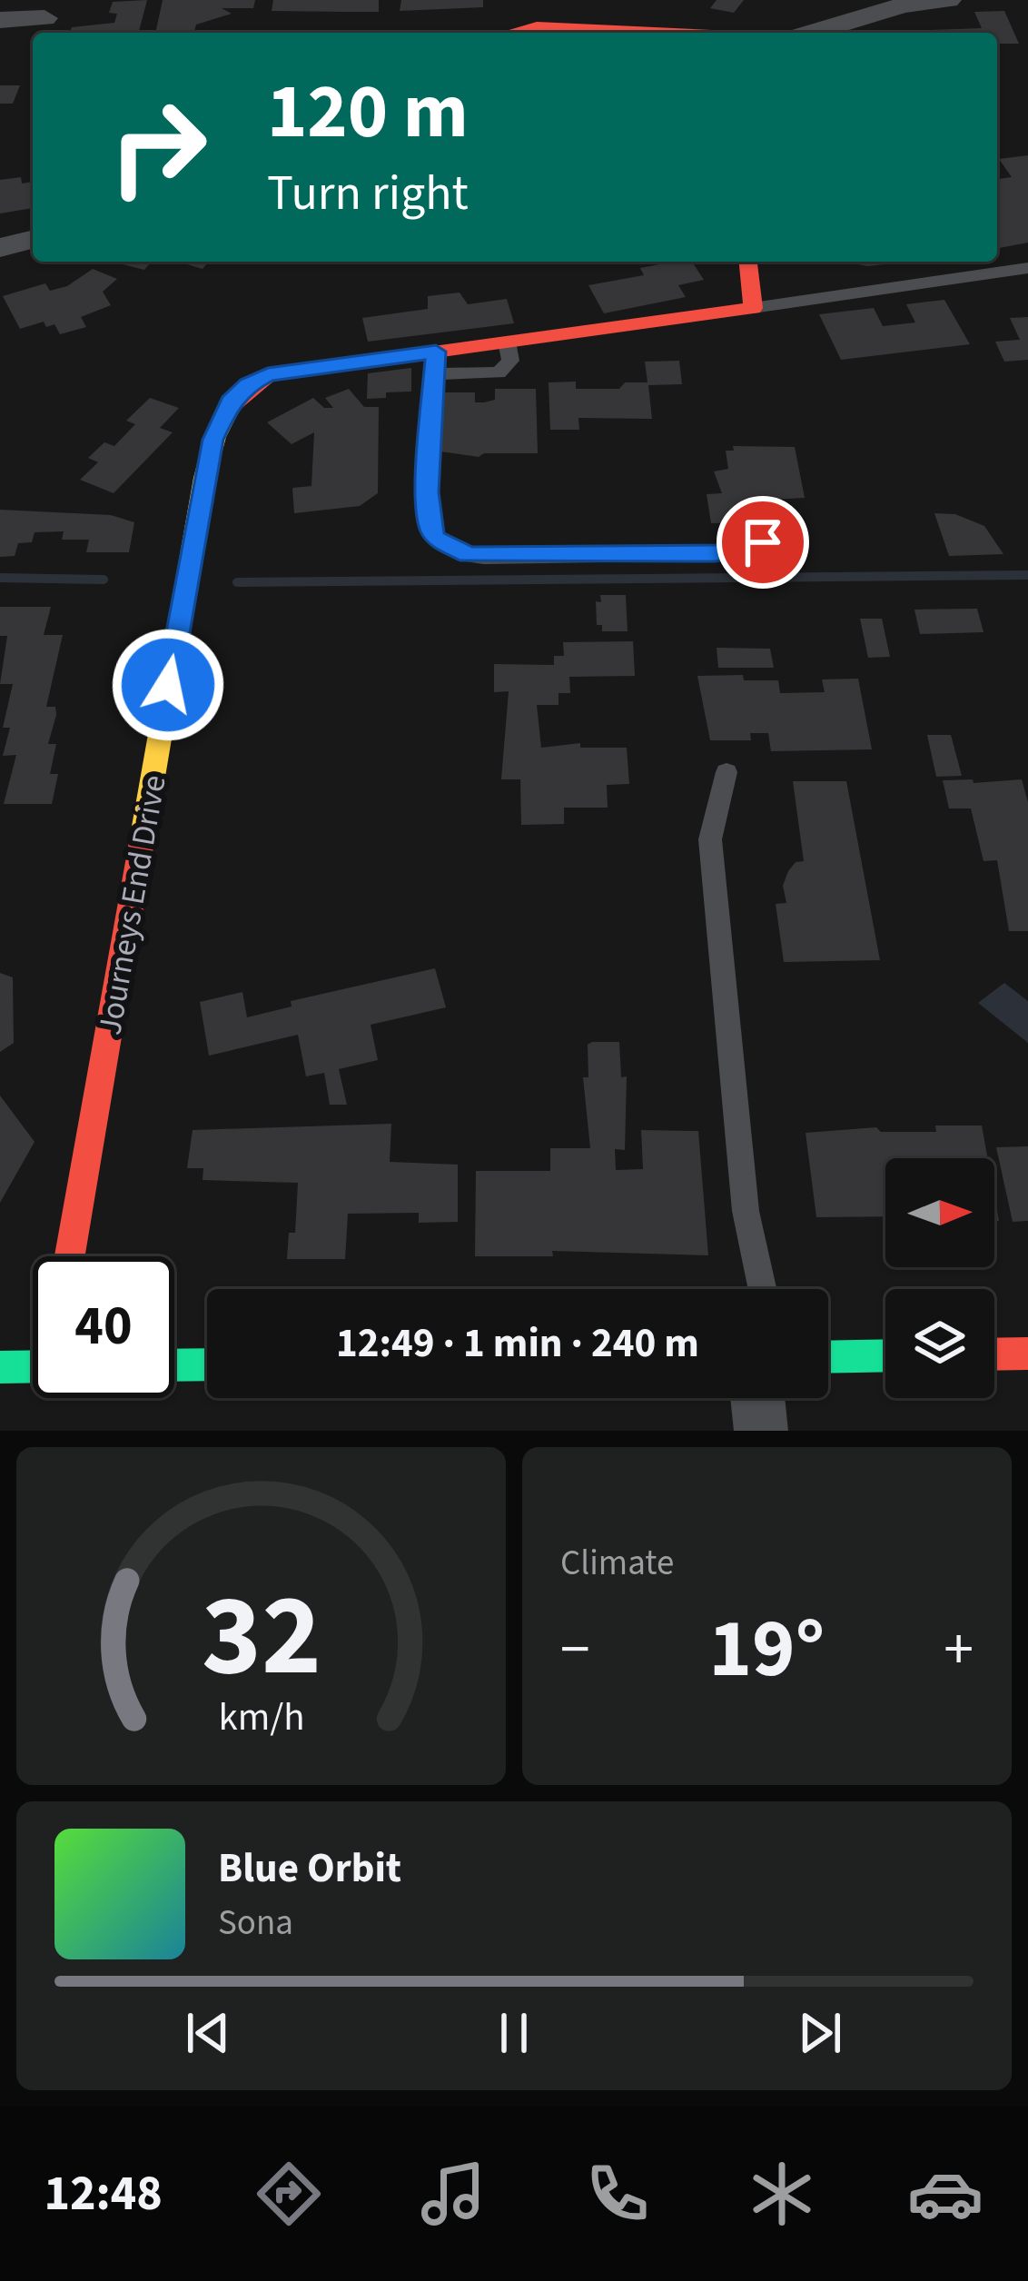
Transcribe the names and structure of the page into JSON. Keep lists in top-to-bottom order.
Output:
{
  "streets": {
    "street": ["Journeys End Drive"]
  },
  "north": "right",
  "page": {
    "turn": ["120 m", "Turn right"],
    "limit": "40",
    "trip": "12:49 · 1 min · 240 m",
    "tile": "Climate",
    "heat": ["−", "19°", "+"],
    "song": ["Blue Orbit", "Sona"],
    "tabs": "12:48",
    "gauge": ["32", "km/h"]
  }
}
